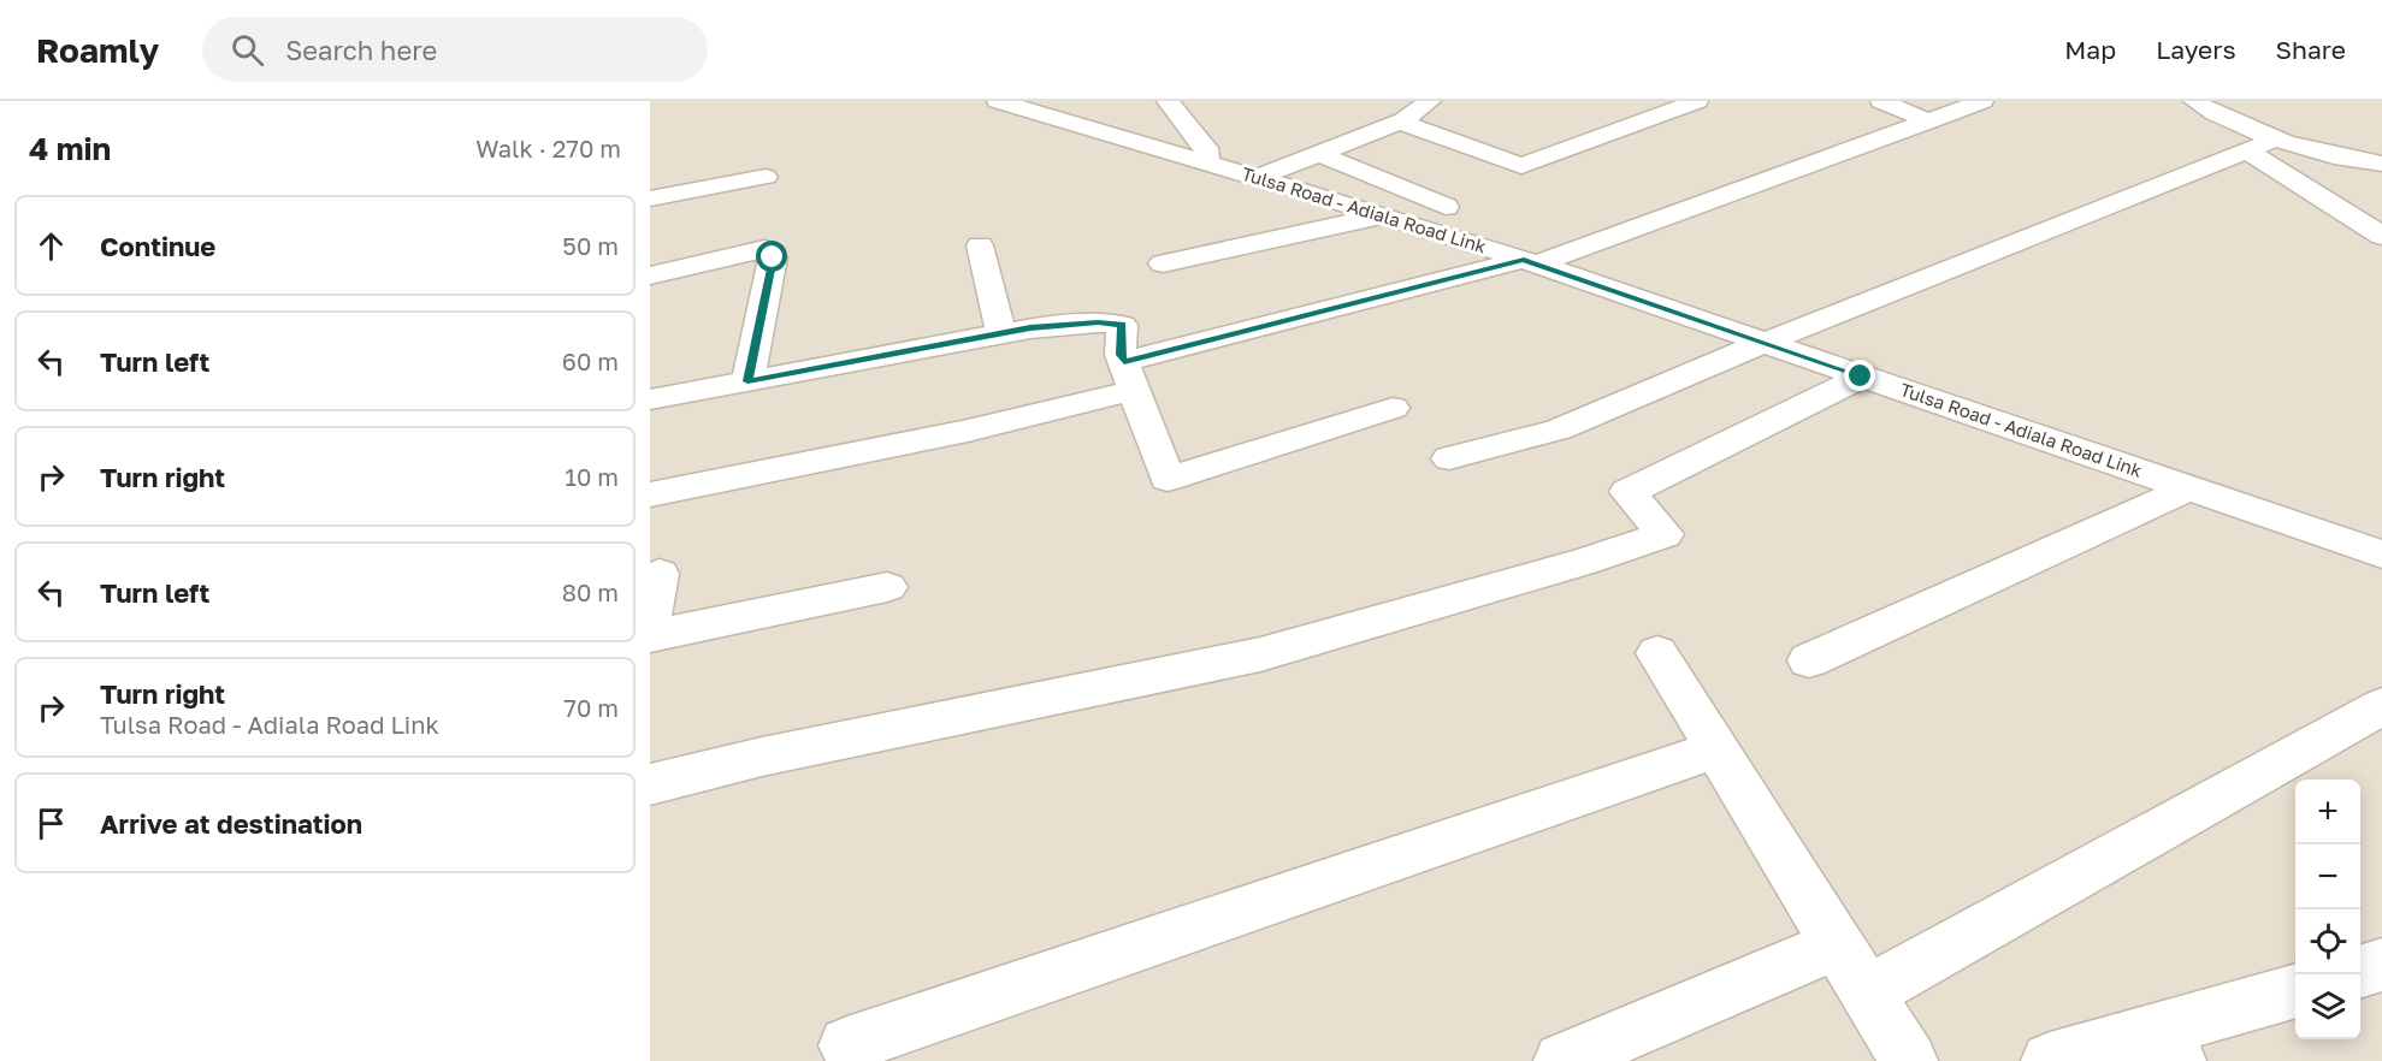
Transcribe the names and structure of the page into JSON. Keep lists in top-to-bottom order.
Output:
{
  "streets": {
    "street": ["Tulsa Road - Adiala Road Link"]
  },
  "page": {
    "header": "Roamly",
    "search": "Search here",
    "nav": ["Map", "Layers", "Share"],
    "heading": ["4 min", "Walk · 270 m"],
    "list": [
      ["Continue", "50 m"],
      ["Turn left", "60 m"],
      ["Turn right", "10 m"],
      ["Turn left", "80 m"],
      ["Turn right", "Tulsa Road - Adiala Road Link", "70 m"],
      "Arrive at destination"
    ],
    "map_buttons": ["+", "−"]
  }
}
